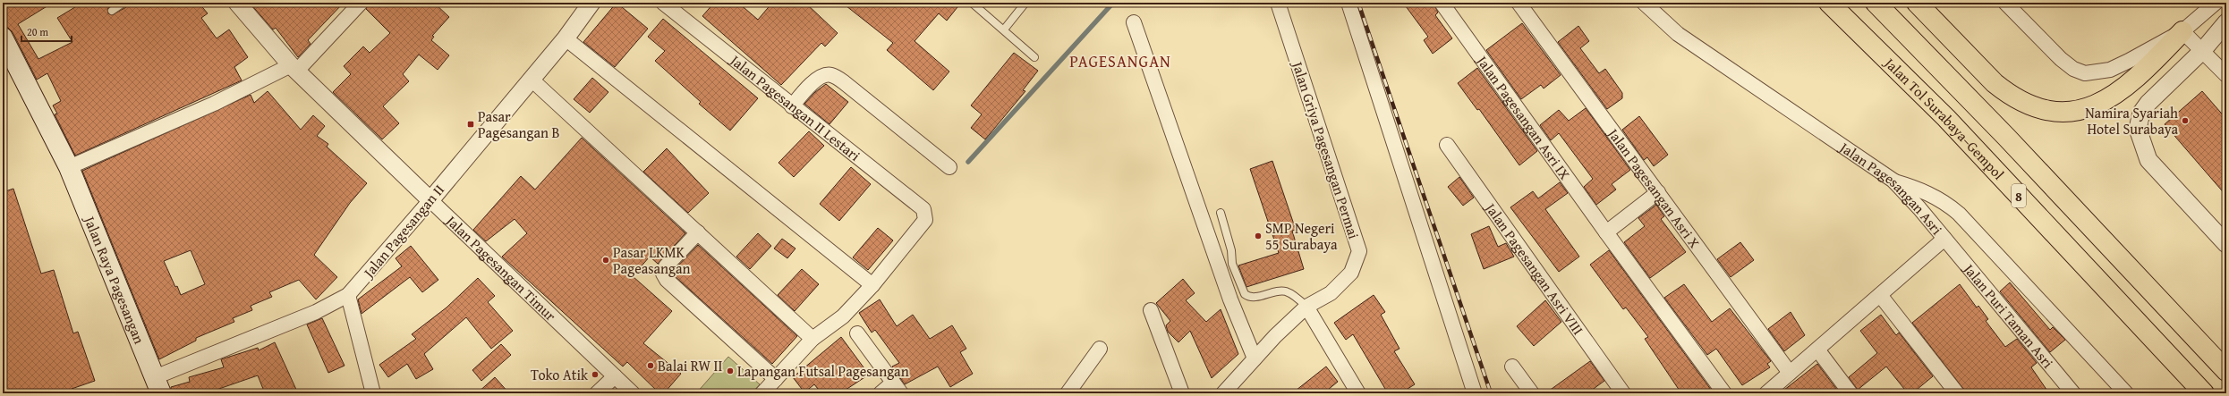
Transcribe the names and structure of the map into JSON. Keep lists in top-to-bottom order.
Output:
{
  "streets": {
    "highway": ["Jalan Tol Surabaya–Gempol", "8"],
    "main road": ["Jalan Raya Pagesangan"],
    "street": [
      "Jalan Pagesangan II Lestari",
      "Jalan Pagesangan Asri IX",
      "Jalan Griya Pagesangan Permai",
      "Jalan Pagesangan Asri X",
      "Jalan Pagesangan Asri",
      "Jalan Pagesangan II",
      "Jalan Pagesangan Timur",
      "Jalan Pagesangan Asri VIII",
      "Jalan Puri Taman Asri"
    ]
  },
  "crossings": [
    ["Jalan Pagesangan Asri X", "Jalan Pagesangan Asri"],
    ["Jalan Pagesangan Asri", "Jalan Puri Taman Asri"],
    ["Jalan Pagesangan II", "Jalan Pagesangan Timur"],
    ["Jalan Pagesangan II", "Jalan Raya Pagesangan"]
  ],
  "districts": ["PAGESANGAN"],
  "places": {
    "other": [
      "Namira Syariah Hotel Surabaya",
      "SMP Negeri 55 Surabaya",
      "Pasar LKMK Pageasangan",
      "Balai RW II",
      "Lapangan Futsal Pagesangan",
      "Toko Atik"
    ],
    "transit": ["Pasar Pagesangan B"]
  },
  "scale_bar": "20 m"
}
